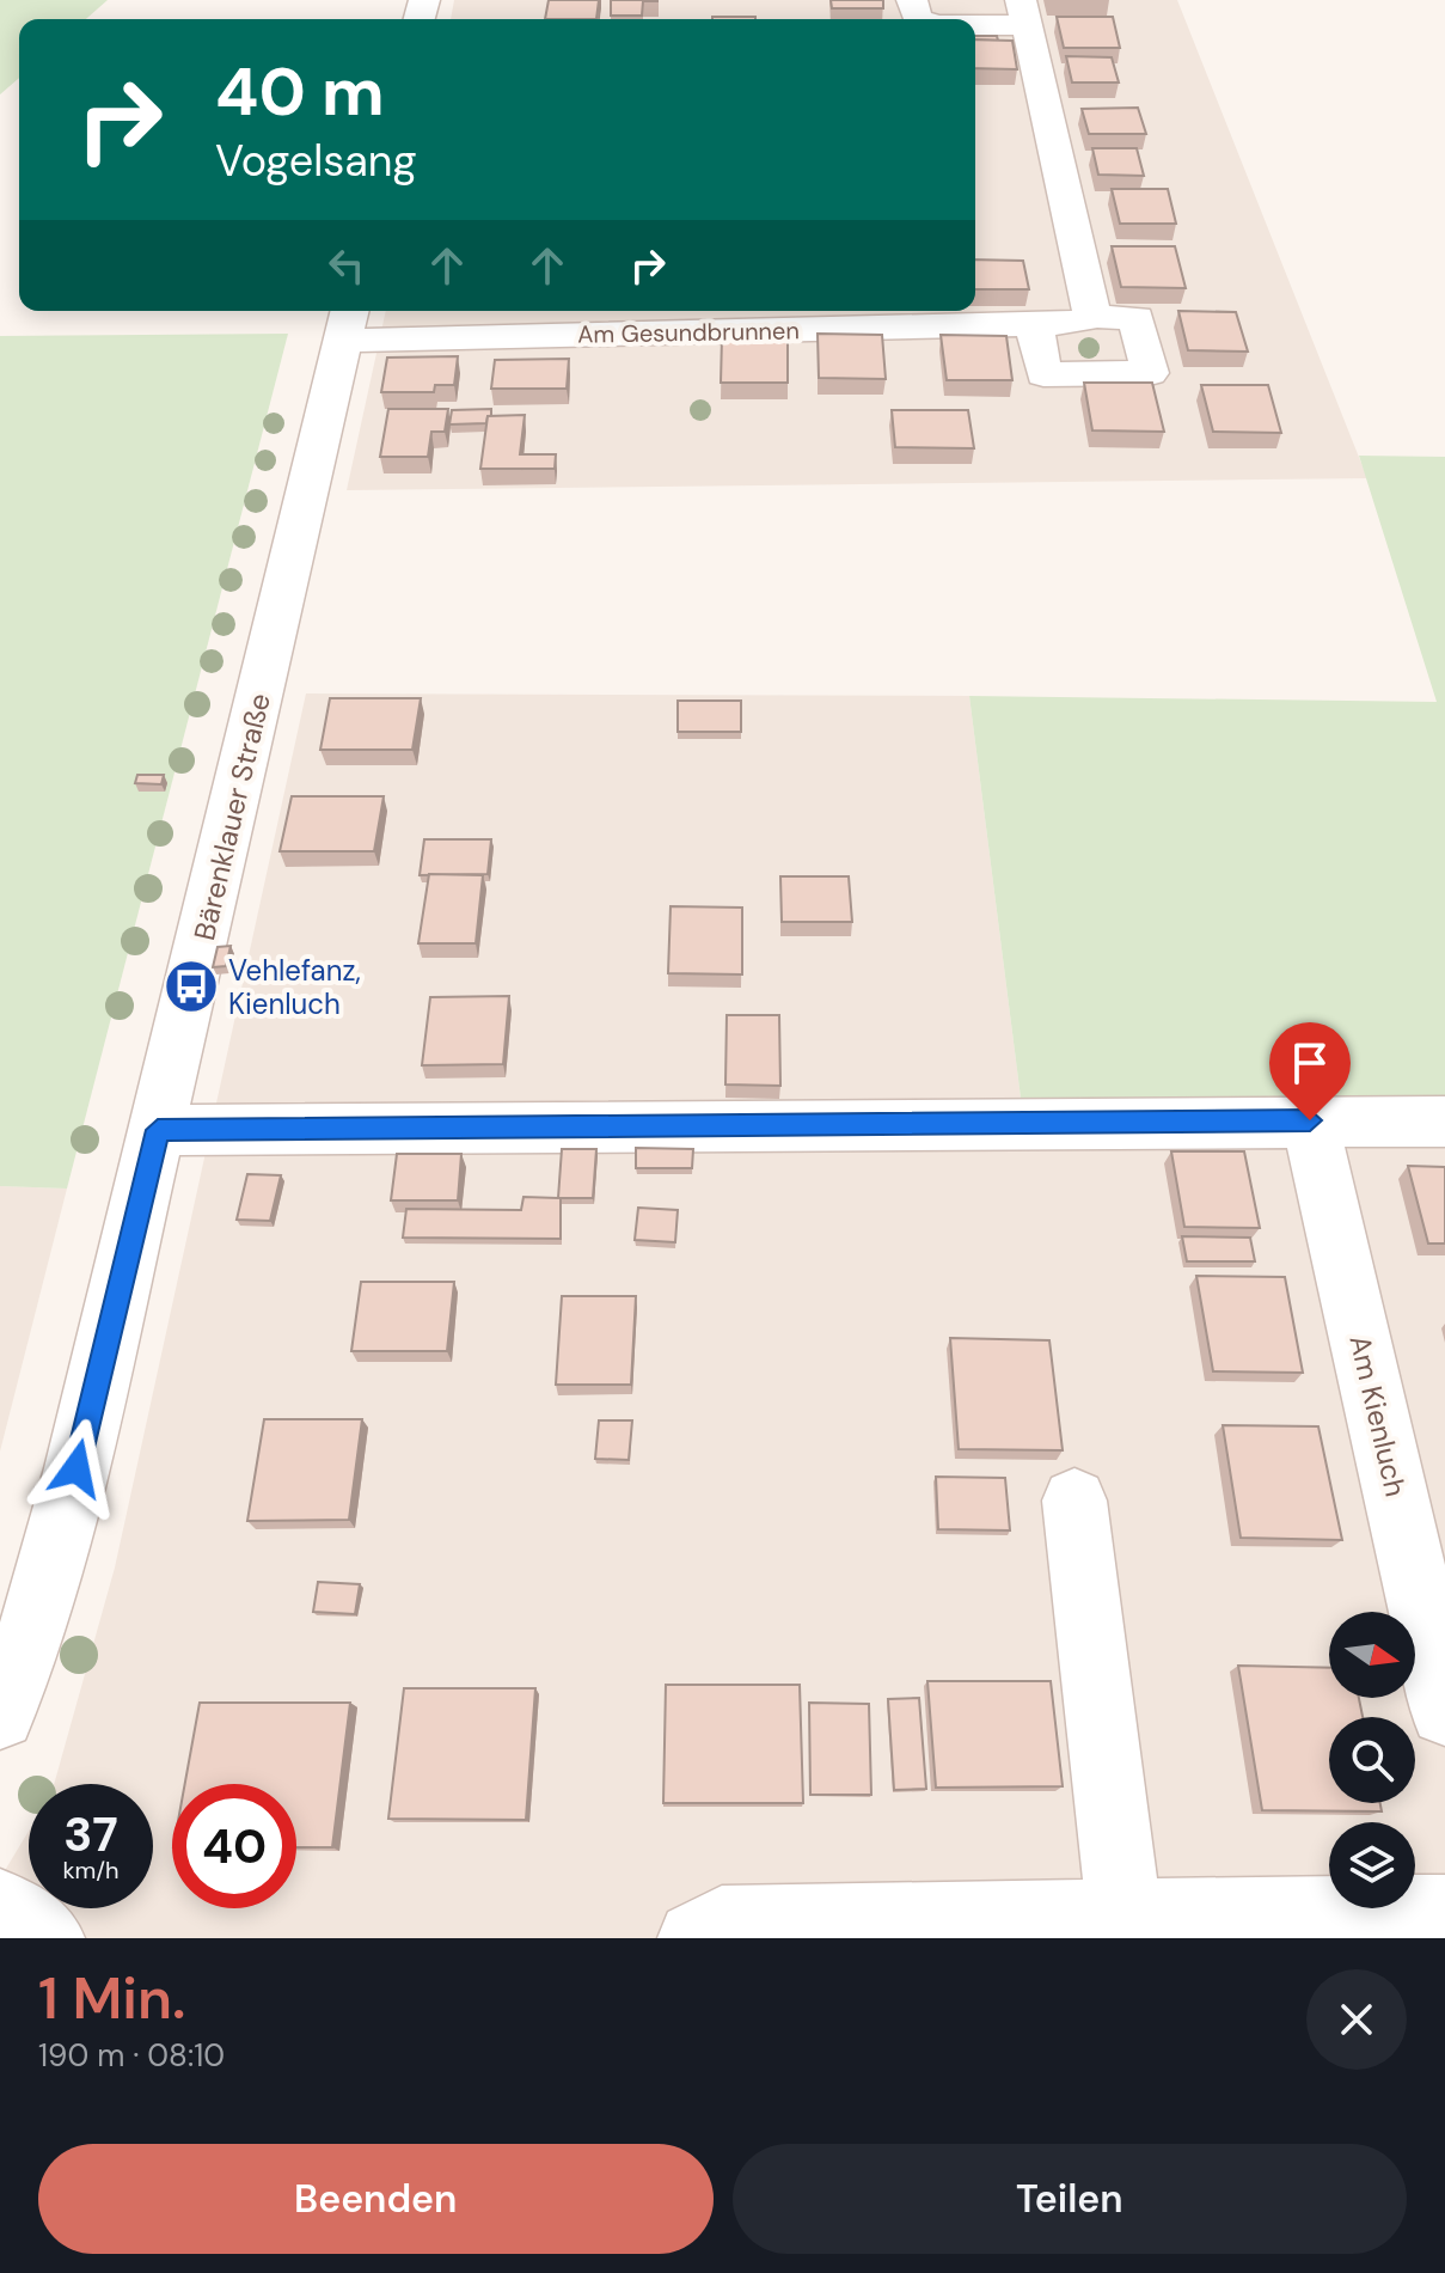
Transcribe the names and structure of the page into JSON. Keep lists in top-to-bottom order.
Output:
{
  "streets": {
    "street": ["Am Gesundbrunnen", "Bärenklauer Straße", "Am Kienluch"]
  },
  "crossings": [
    ["Am Gesundbrunnen", "Bärenklauer Straße"]
  ],
  "places": {
    "bus stop": ["Vehlefanz, Kienluch"]
  },
  "north": "right",
  "page": {
    "turn": ["40 m", "Vogelsang"],
    "speed": "37 km/h",
    "limit": "40",
    "heading": ["1 Min.", "190 m · 08:10"],
    "buttons": ["Beenden", "Teilen"]
  }
}
